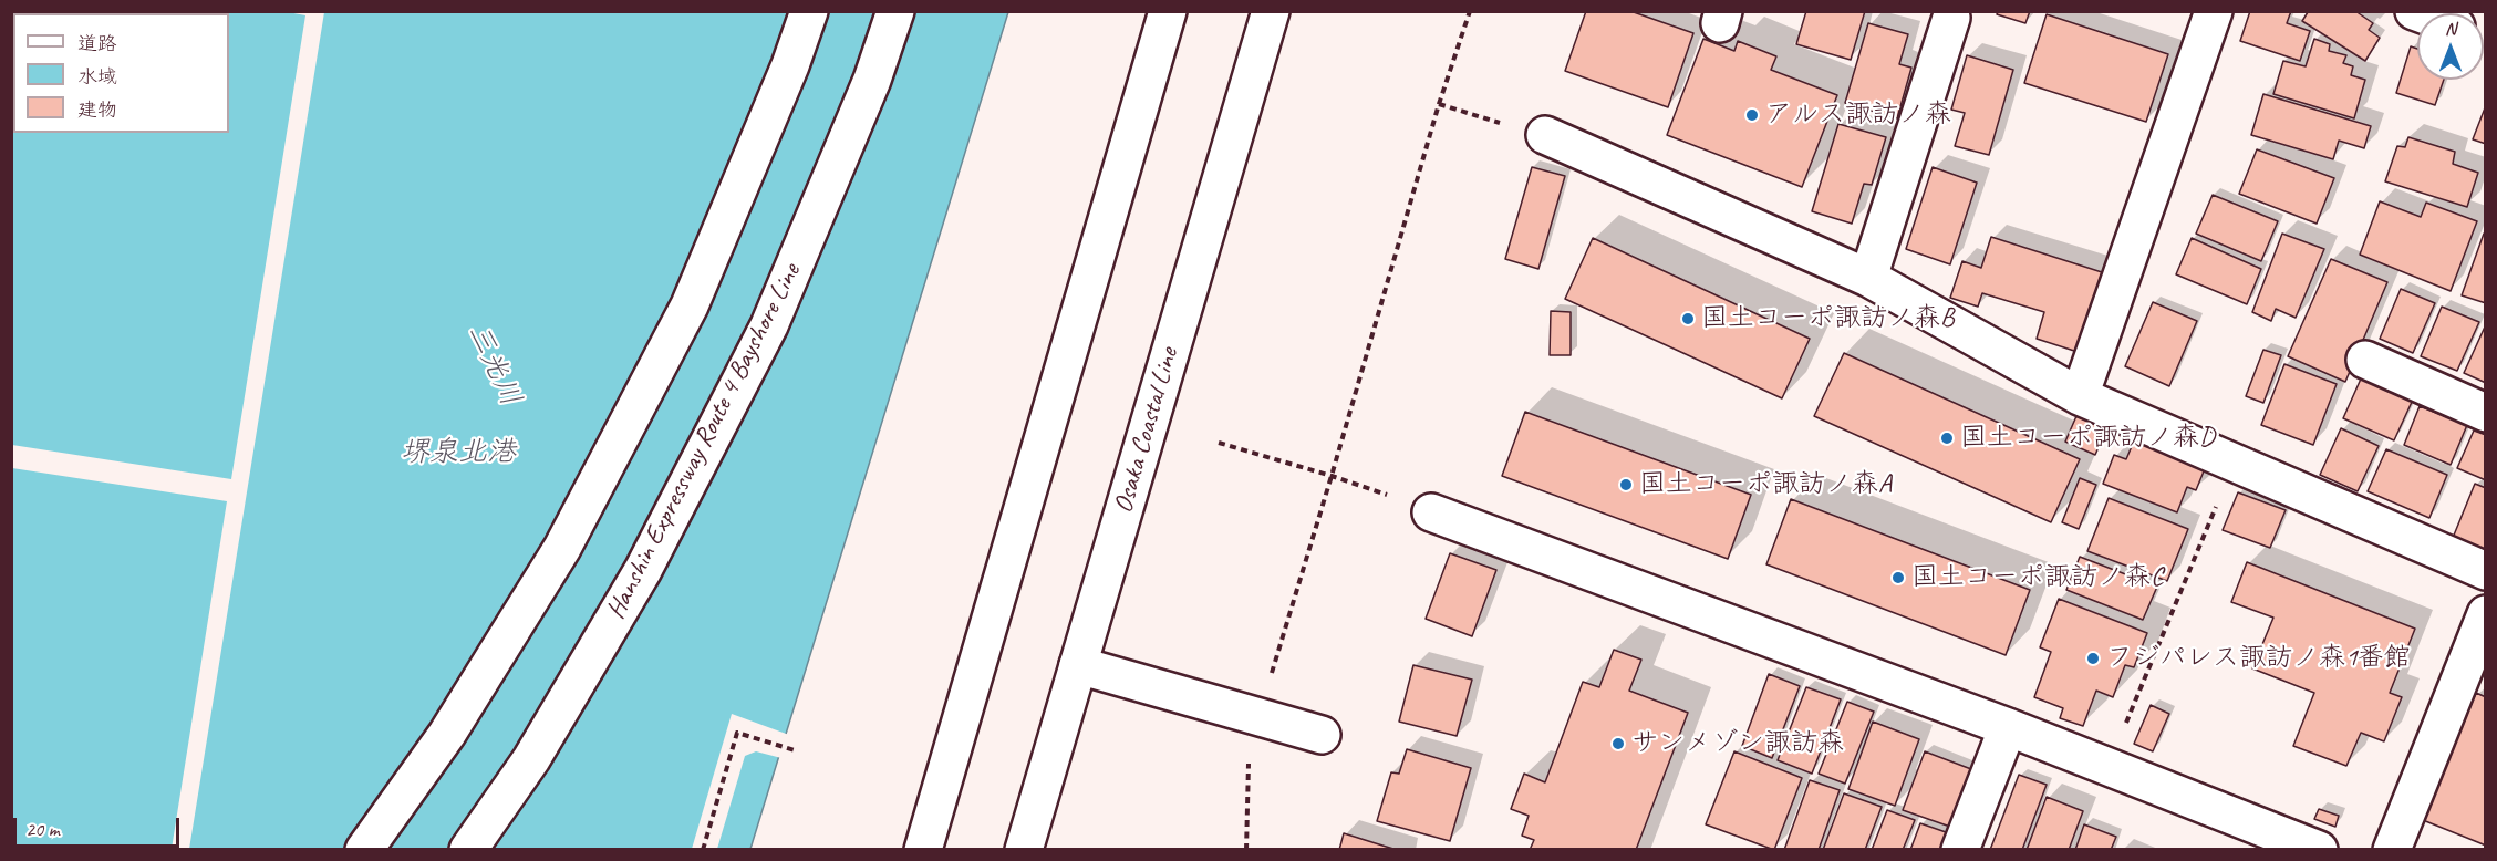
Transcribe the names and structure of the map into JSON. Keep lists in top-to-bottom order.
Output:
{
  "streets": {
    "main road": ["Osaka Coastal Line", "Hanshin Expressway Route 4 Bayshore Line"]
  },
  "water": ["三光川", "堺泉北港"],
  "places": [
    "アルス諏訪ノ森",
    "国土コーポ諏訪ノ森B",
    "国土コーポ諏訪ノ森D",
    "国土コーポ諏訪ノ森A",
    "国土コーポ諏訪ノ森C",
    "フジパレス諏訪ノ森1番館",
    "サンメゾン諏訪森"
  ],
  "legend": ["道路", "水域", "建物"],
  "scale_bar": "20 m",
  "north": "top"
}
